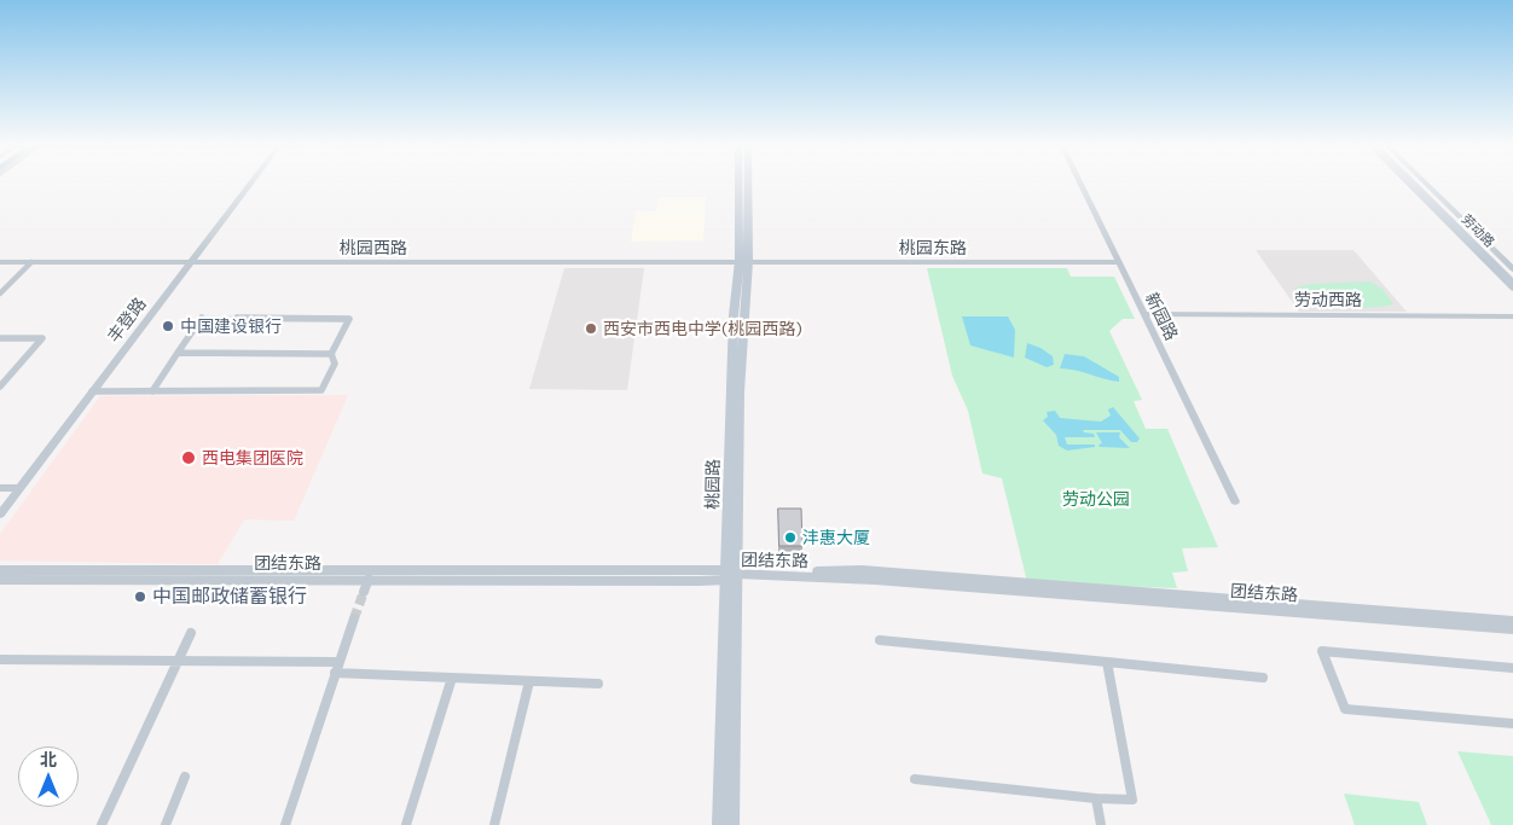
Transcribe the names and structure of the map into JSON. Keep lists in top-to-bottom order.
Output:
{
  "streets": {
    "main road": ["劳动路", "桃园路"],
    "street": [
      "桃园西路",
      "桃园东路",
      "劳动西路",
      "新园路",
      "丰登路",
      "团结东路"
    ]
  },
  "crossings": [
    ["桃园西路", "桃园东路"],
    ["桃园西路", "丰登路"],
    ["桃园西路", "桃园路"],
    ["桃园东路", "新园路"],
    ["桃园东路", "桃园路"],
    ["劳动西路", "新园路"],
    ["桃园路", "团结东路"]
  ],
  "parks": ["劳动公园"],
  "places": [
    "中国建设银行",
    "西安市西电中学(桃园西路)",
    "西电集团医院",
    "沣惠大厦",
    "中国邮政储蓄银行"
  ],
  "north": "top"
}
